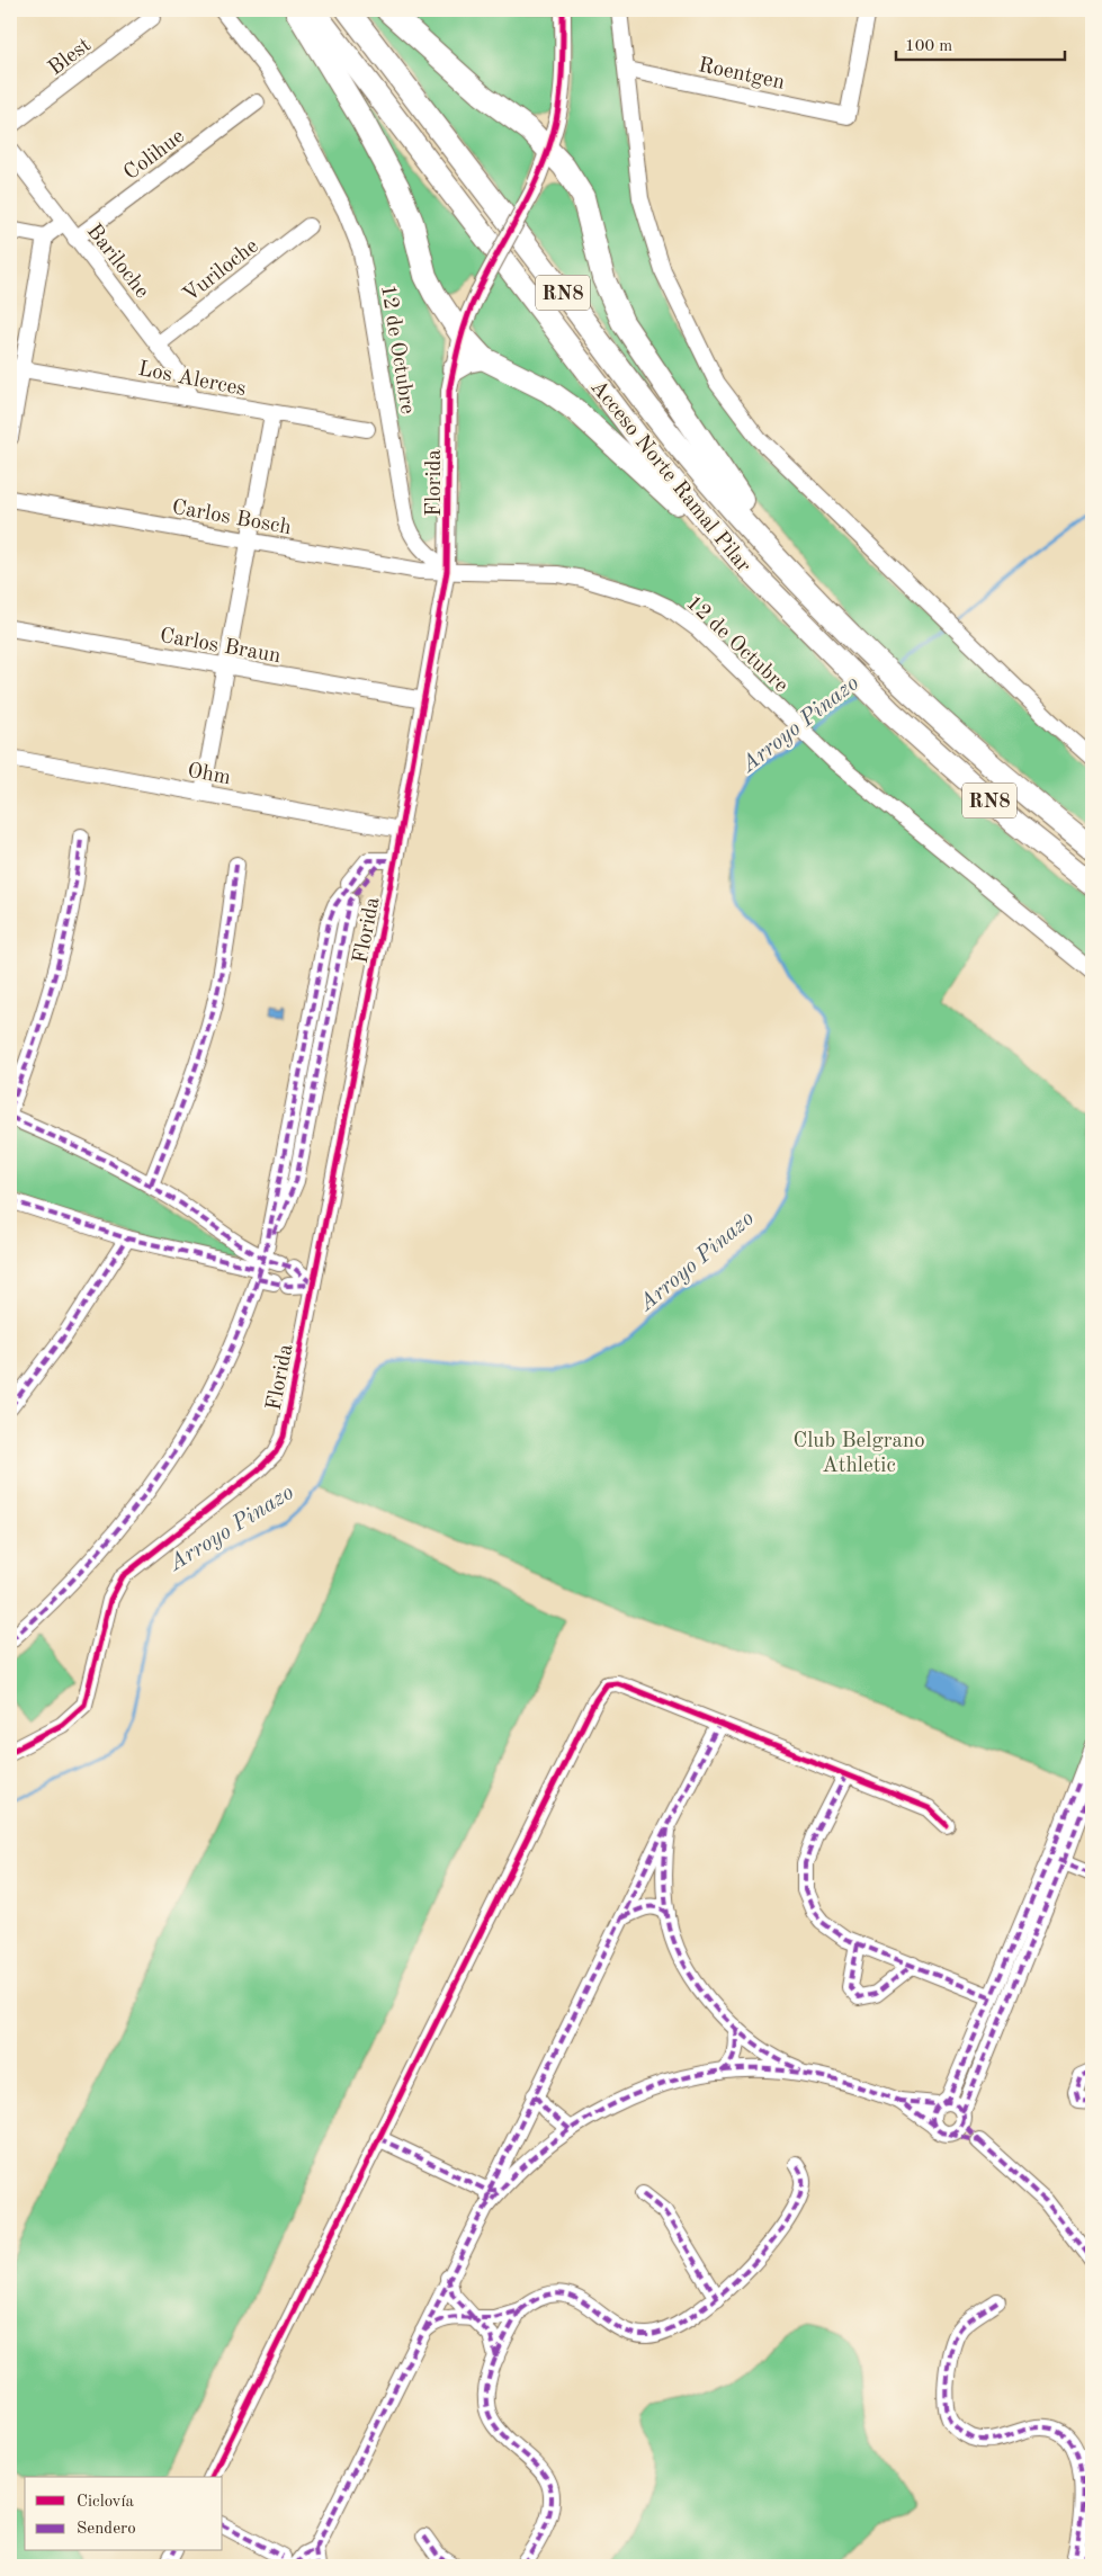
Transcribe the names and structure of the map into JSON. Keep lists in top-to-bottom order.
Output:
{
  "streets": {
    "highway": ["RN8", "Acceso Norte Ramal Pilar"],
    "street": [
      "Blest",
      "Roentgen",
      "Colihue",
      "Bariloche",
      "Vuriloche",
      "12 de Octubre",
      "Los Alerces",
      "Florida",
      "Carlos Bosch",
      "Carlos Braun",
      "Ohm"
    ]
  },
  "crossings": [
    ["Colihue", "Bariloche"],
    ["Bariloche", "Vuriloche"],
    ["Bariloche", "Los Alerces"],
    ["12 de Octubre", "Florida"],
    ["12 de Octubre", "Carlos Bosch"],
    ["Florida", "Carlos Bosch"],
    ["Florida", "Carlos Braun"],
    ["Florida", "Ohm"]
  ],
  "water": ["Arroyo Pinazo"],
  "parks": ["Club Belgrano Athletic"],
  "legend": ["Ciclovía", "Sendero"],
  "scale_bar": "100 m"
}
